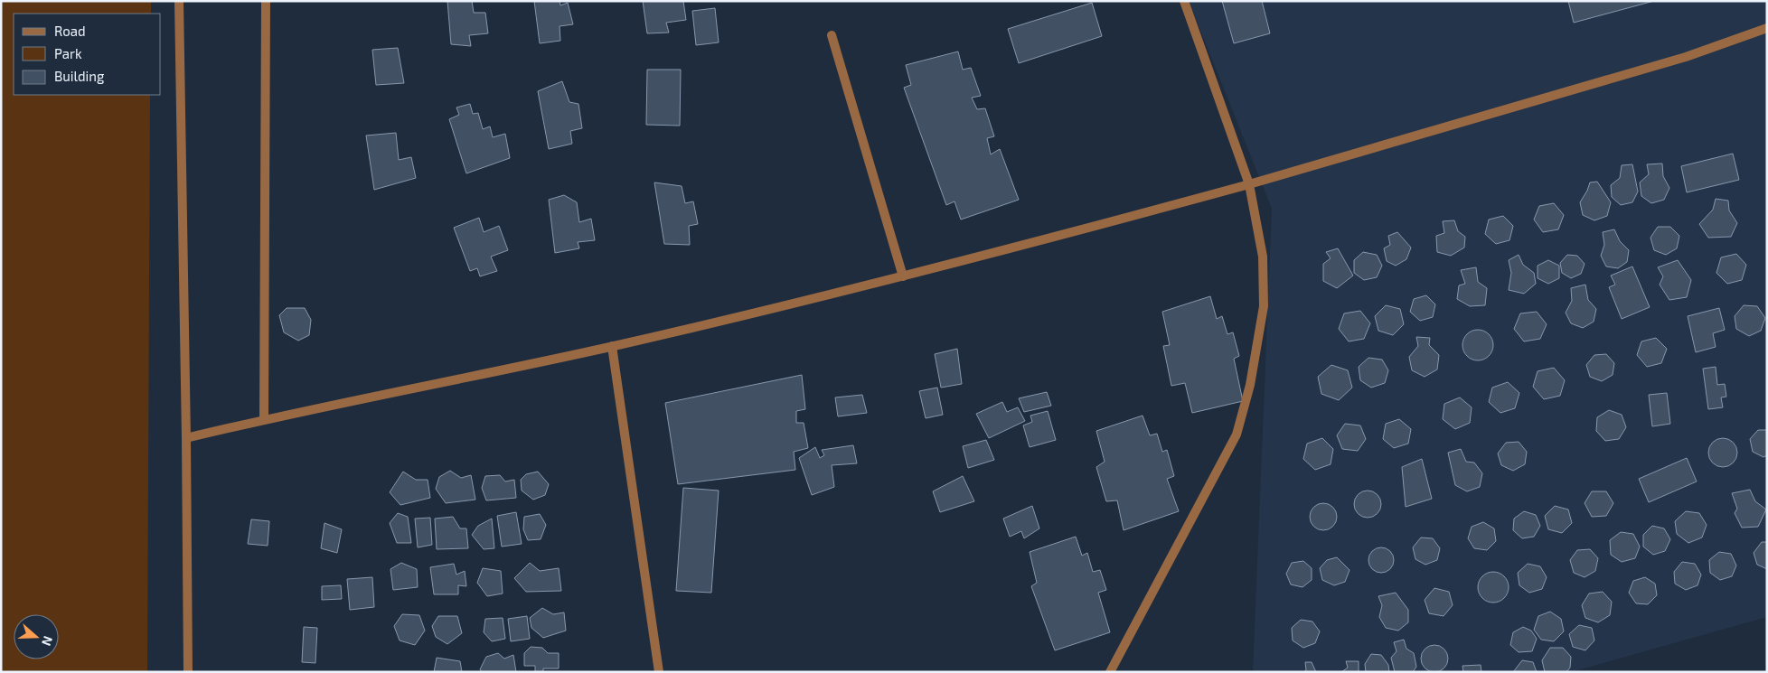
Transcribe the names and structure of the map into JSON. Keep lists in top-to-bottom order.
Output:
{
  "legend": ["Road", "Park", "Building"],
  "north": "right"
}
